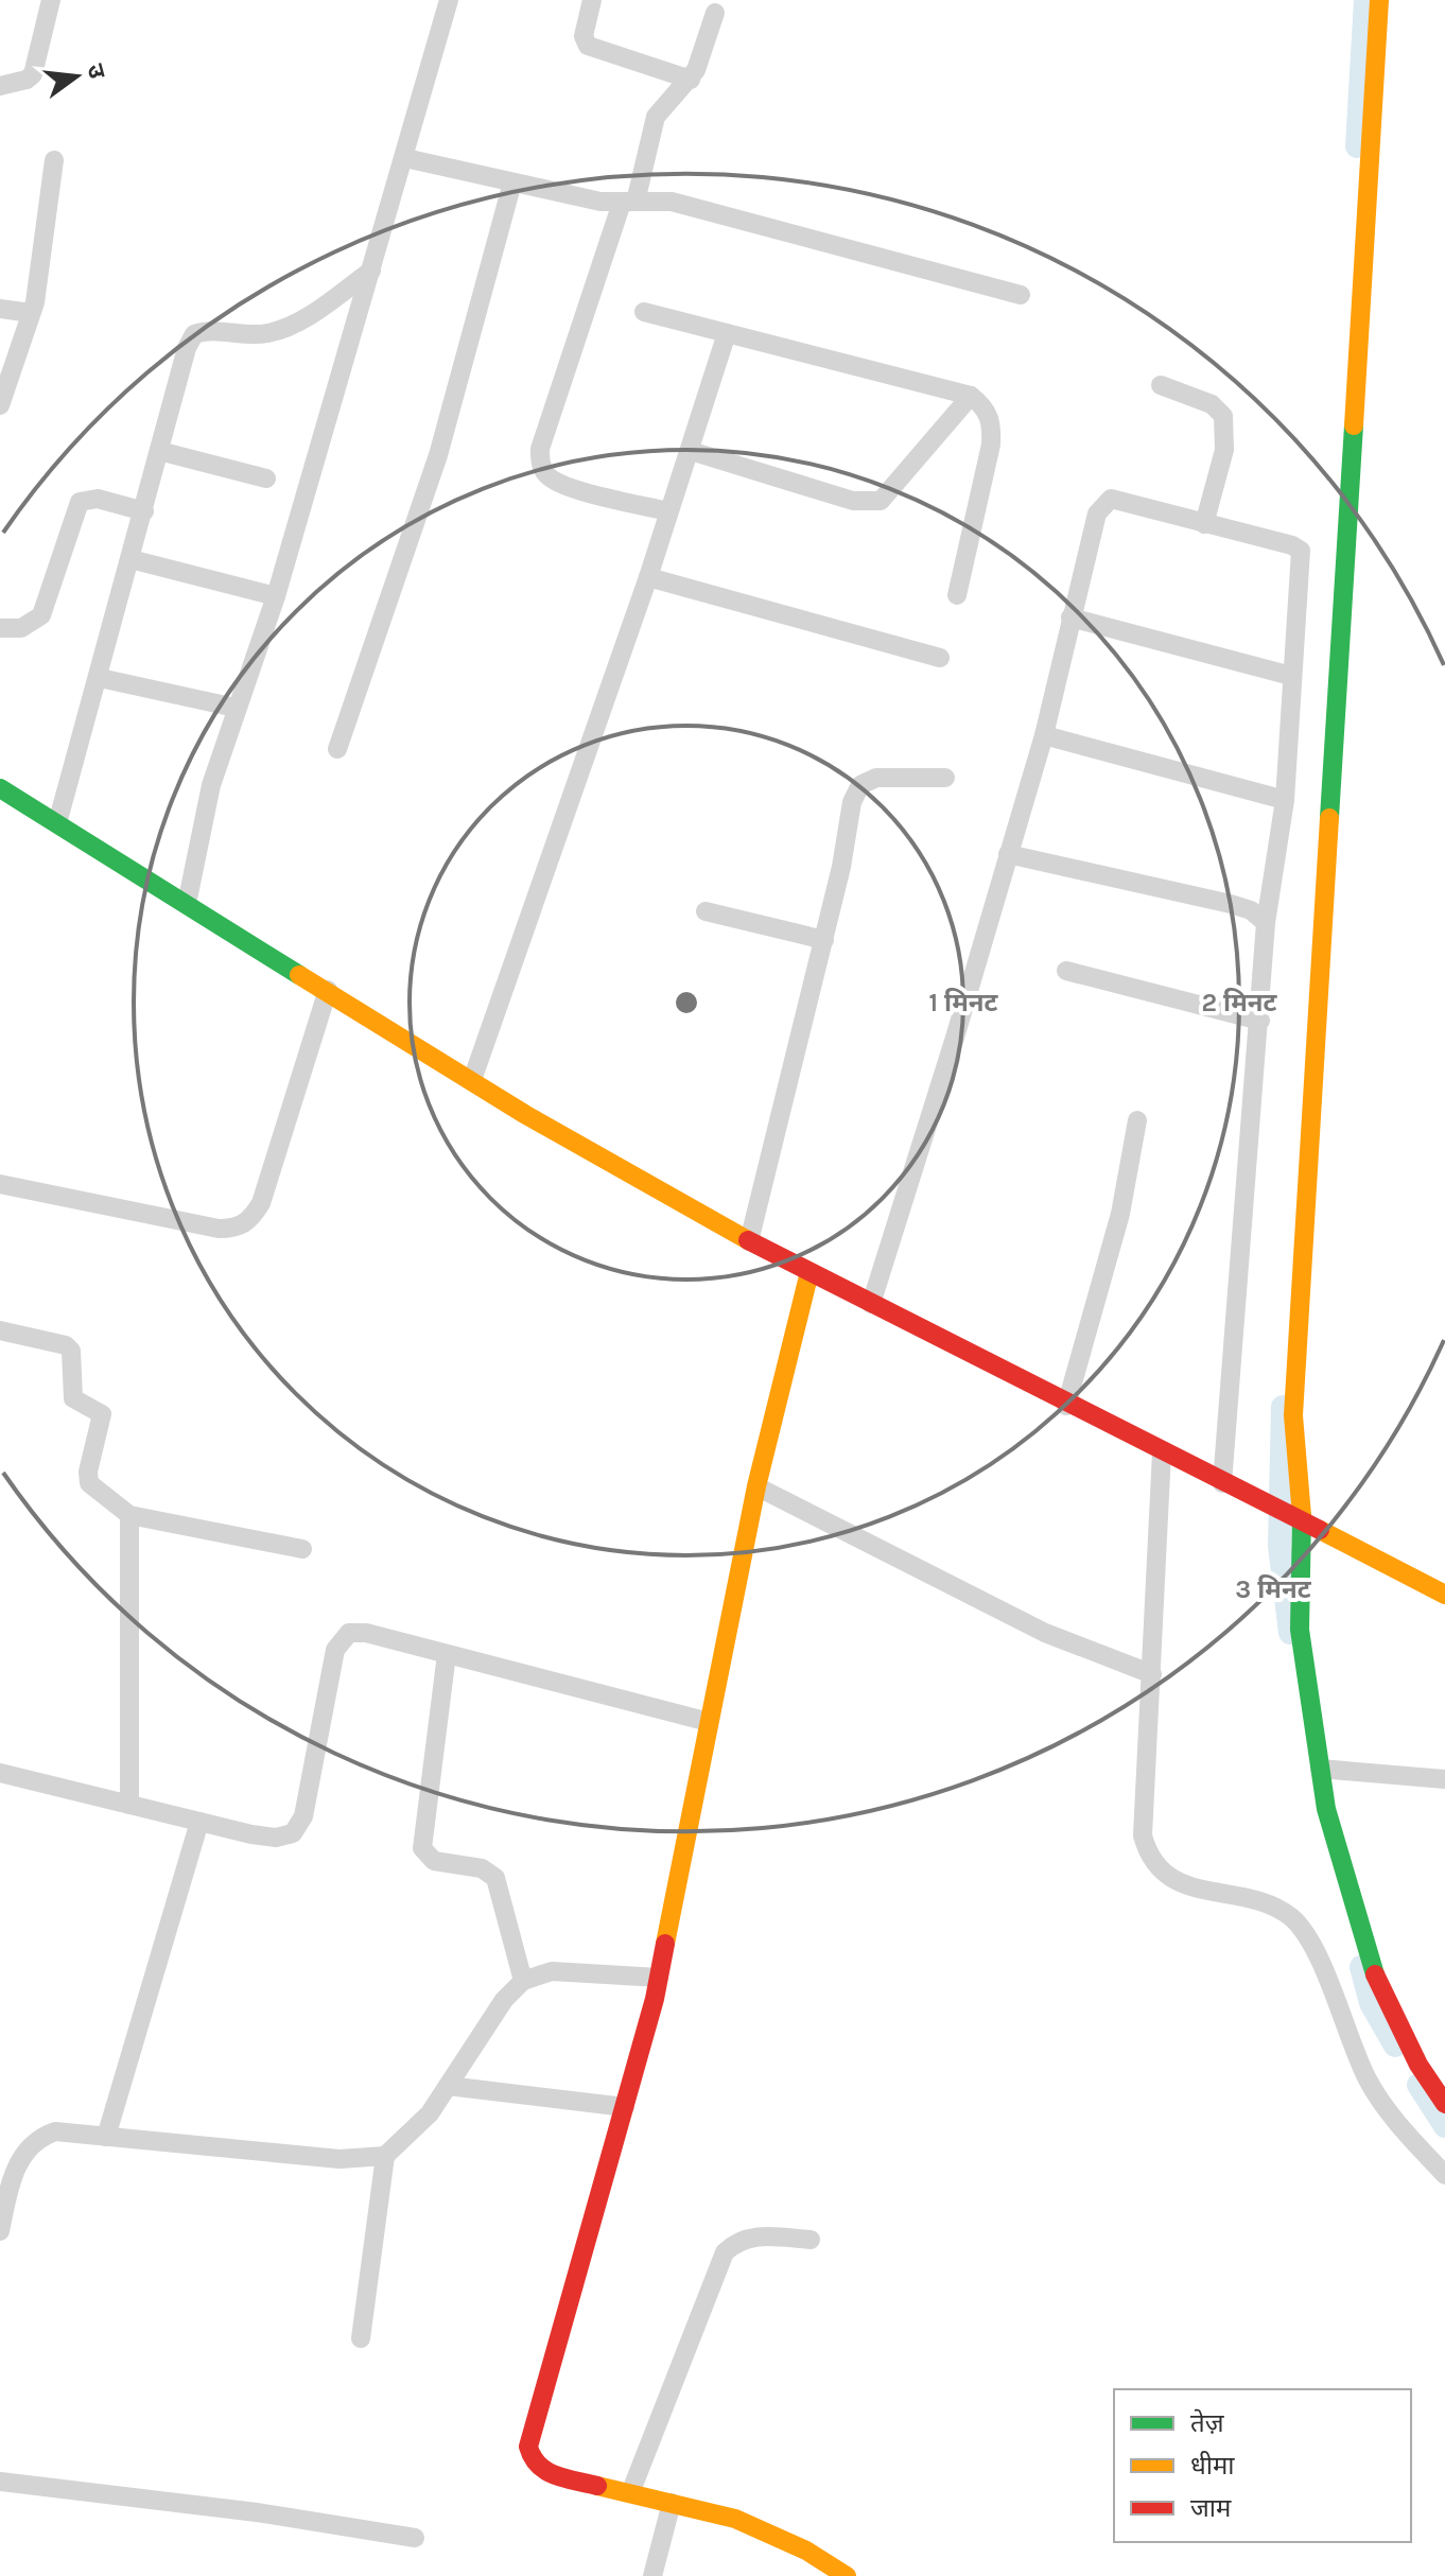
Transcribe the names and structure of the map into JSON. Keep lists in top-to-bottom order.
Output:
{
  "legend": ["तेज़", "धीमा", "जाम"],
  "north": "right",
  "rings": ["1 मिनट", "2 मिनट", "3 मिनट"]
}
